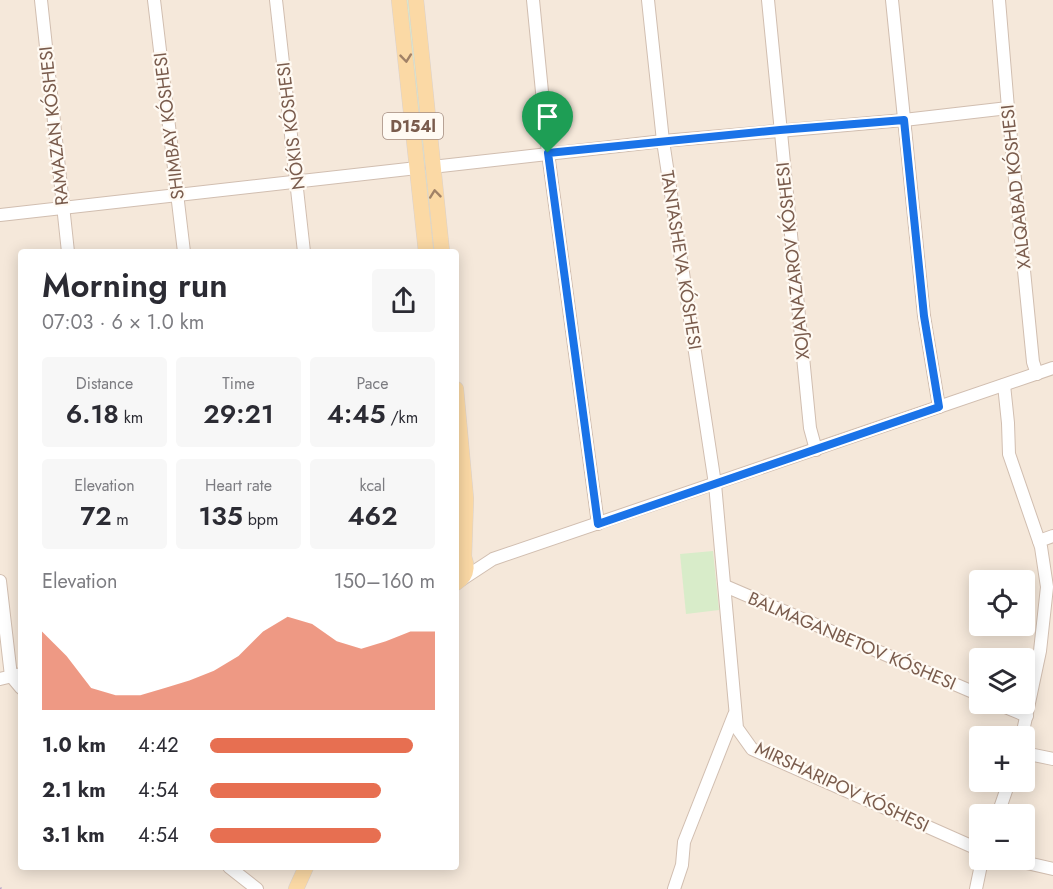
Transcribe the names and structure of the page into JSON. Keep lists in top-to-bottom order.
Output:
{
  "streets": {
    "main road": ["D154l"],
    "street": [
      "RAMAZAN KÓSHESI",
      "NÓKIS KÓSHESI",
      "XALQABAD KÓSHESI",
      "TANTASHEVA KÓSHESI",
      "XOJANAZAROV KÓSHESI",
      "BALMAGANBETOV KÓSHESI",
      "MIRSHARIPOV KÓSHESI"
    ]
  },
  "crossings": [
    ["TANTASHEVA KÓSHESI", "MIRSHARIPOV KÓSHESI"],
    ["BALMAGANBETOV KÓSHESI", "MIRSHARIPOV KÓSHESI"]
  ],
  "page": {
    "heading": ["Morning run", "07:03 · 6 × 1.0 km"],
    "stats": [
      ["Distance", "6.18 km"],
      ["Time", "29:21"],
      ["Pace", "4:45 /km"],
      ["Elevation", "72 m"],
      ["Heart rate", "135 bpm"],
      ["kcal", "462"]
    ],
    "chart": ["Elevation", "150–160 m"],
    "map_buttons": ["+", "−"],
    "list": [
      {
        "name": "1.0 km",
        "note": "4:42"
      },
      {
        "name": "2.1 km",
        "note": "4:54"
      },
      {
        "name": "3.1 km",
        "note": "4:54"
      }
    ]
  }
}
